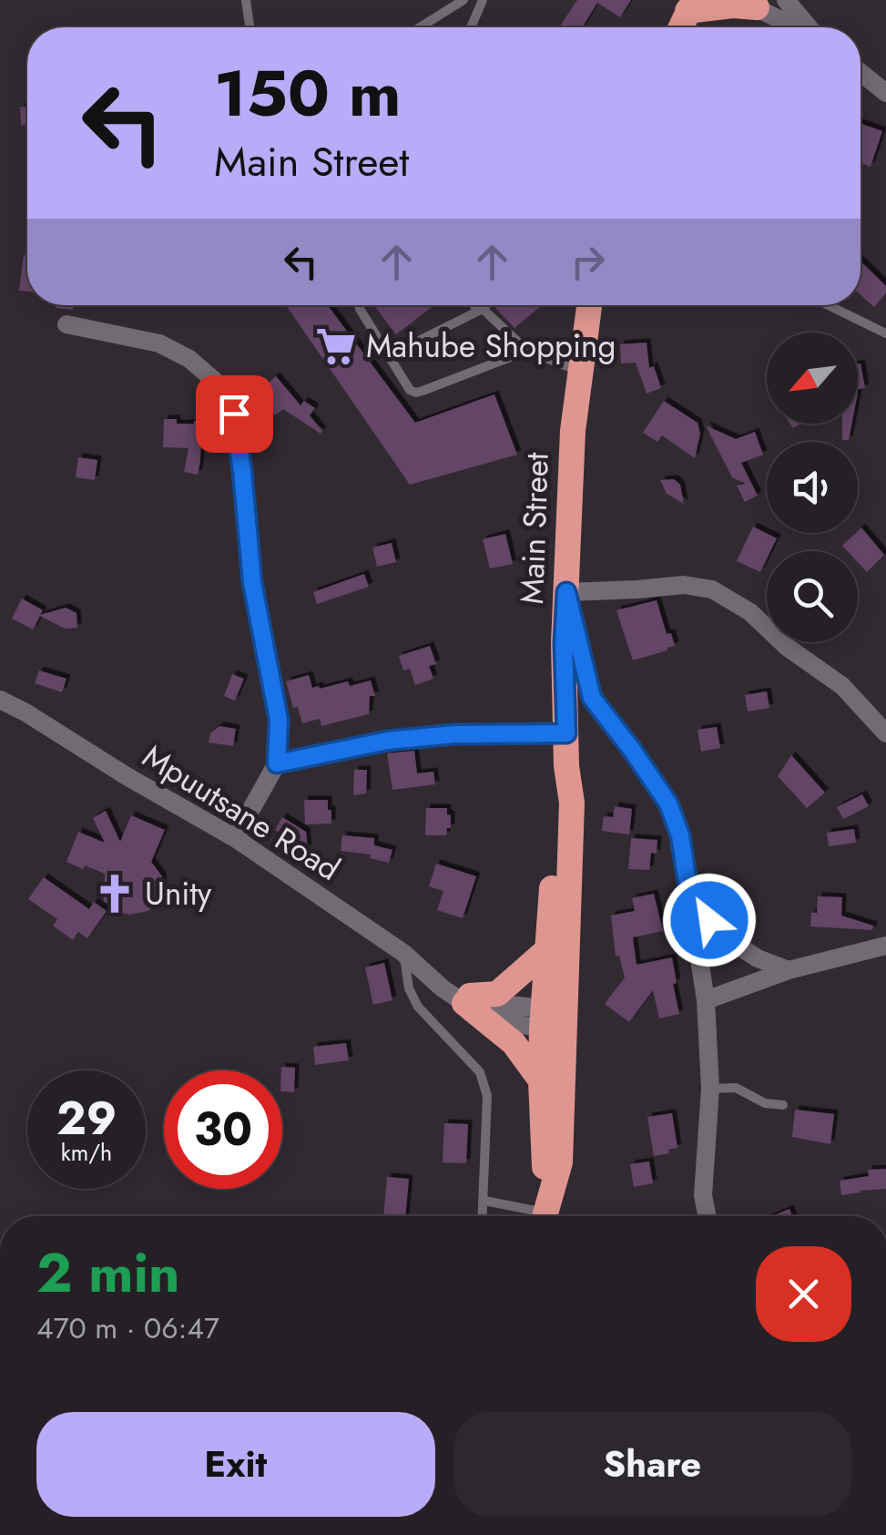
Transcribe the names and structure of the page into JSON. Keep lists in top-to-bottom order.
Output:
{
  "streets": {
    "highway": ["Main Street"],
    "street": ["Mpuutsane Road"]
  },
  "crossings": [
    ["Main Street", "Mpuutsane Road"]
  ],
  "places": {
    "supermarket": ["Mahube Shopping"],
    "church": ["Unity"]
  },
  "north": "bottom left",
  "page": {
    "turn": ["150 m", "Main Street"],
    "speed": "29 km/h",
    "limit": "30",
    "heading": ["2 min", "470 m · 06:47"],
    "buttons": ["Exit", "Share"]
  }
}
